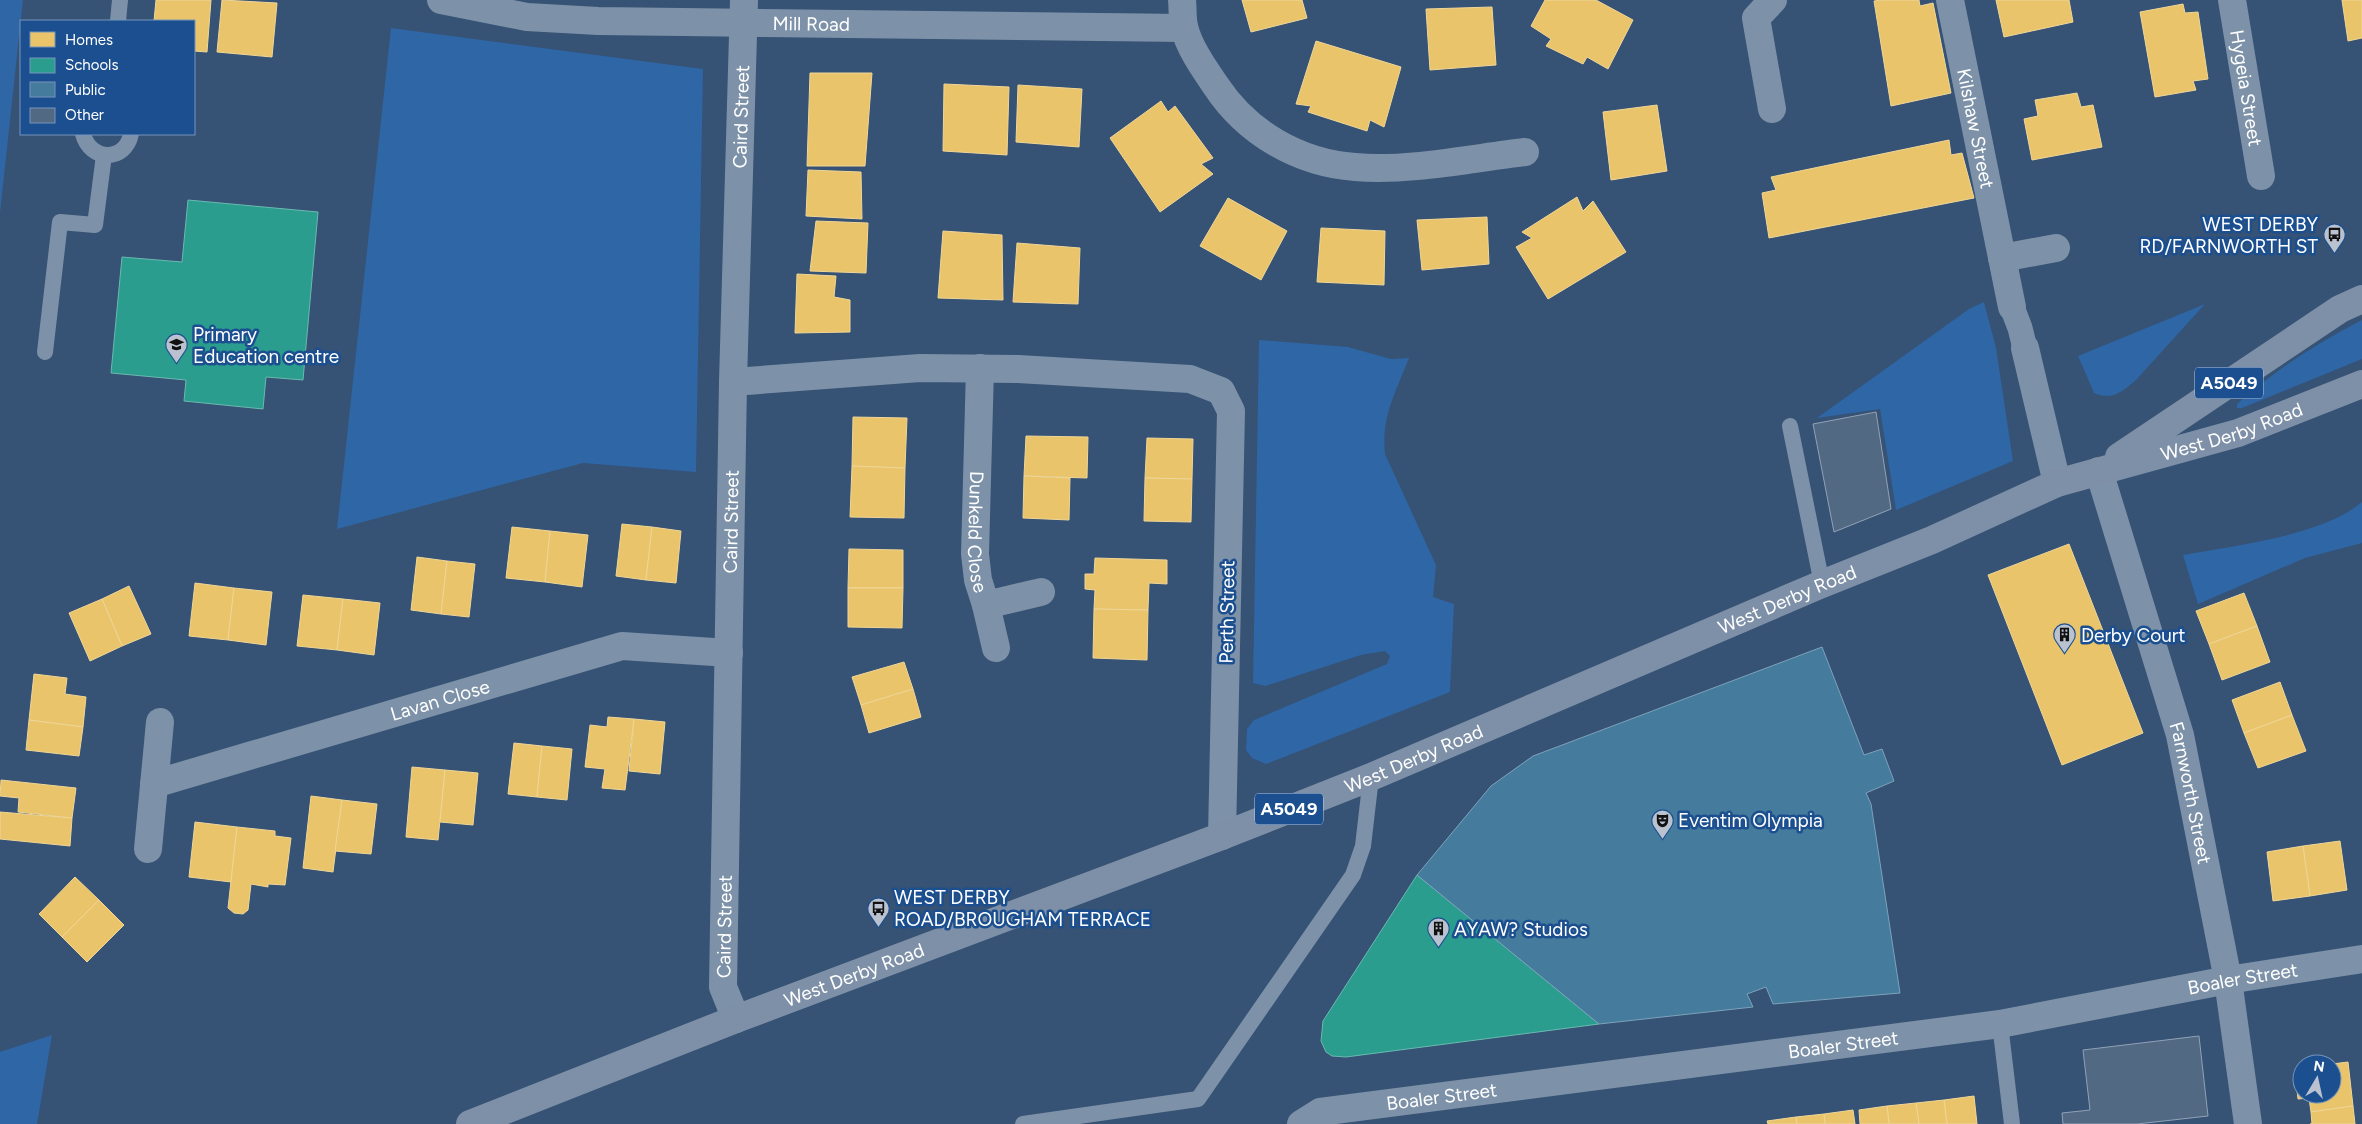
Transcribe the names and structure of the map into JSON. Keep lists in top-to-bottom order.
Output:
{
  "streets": {
    "highway": ["A5049", "West Derby Road"],
    "street": [
      "Mill Road",
      "Hygeia Street",
      "Caird Street",
      "Kilshaw Street",
      "Dunkeld Close",
      "Perth Street",
      "Lavan Close",
      "Farnworth Street",
      "Boaler Street"
    ]
  },
  "crossings": [
    ["Mill Road", "Caird Street"],
    ["Caird Street", "West Derby Road"],
    ["Caird Street", "Lavan Close"],
    ["Kilshaw Street", "West Derby Road"],
    ["West Derby Road", "Perth Street"],
    ["West Derby Road", "Farnworth Street"],
    ["Dunkeld Close", "Perth Street"],
    ["Farnworth Street", "Boaler Street"]
  ],
  "places": {
    "bus stop": ["WEST DERBY RD/FARNWORTH ST", "WEST DERBY ROAD/BROUGHAM TERRACE"],
    "school or university": ["Primary Education centre"],
    "building": ["Derby Court", "AYAW? Studios"],
    "theatre": ["Eventim Olympia"]
  },
  "legend": [
    "Homes",
    "Schools",
    "Public",
    "Other"
  ],
  "north": "top"
}
